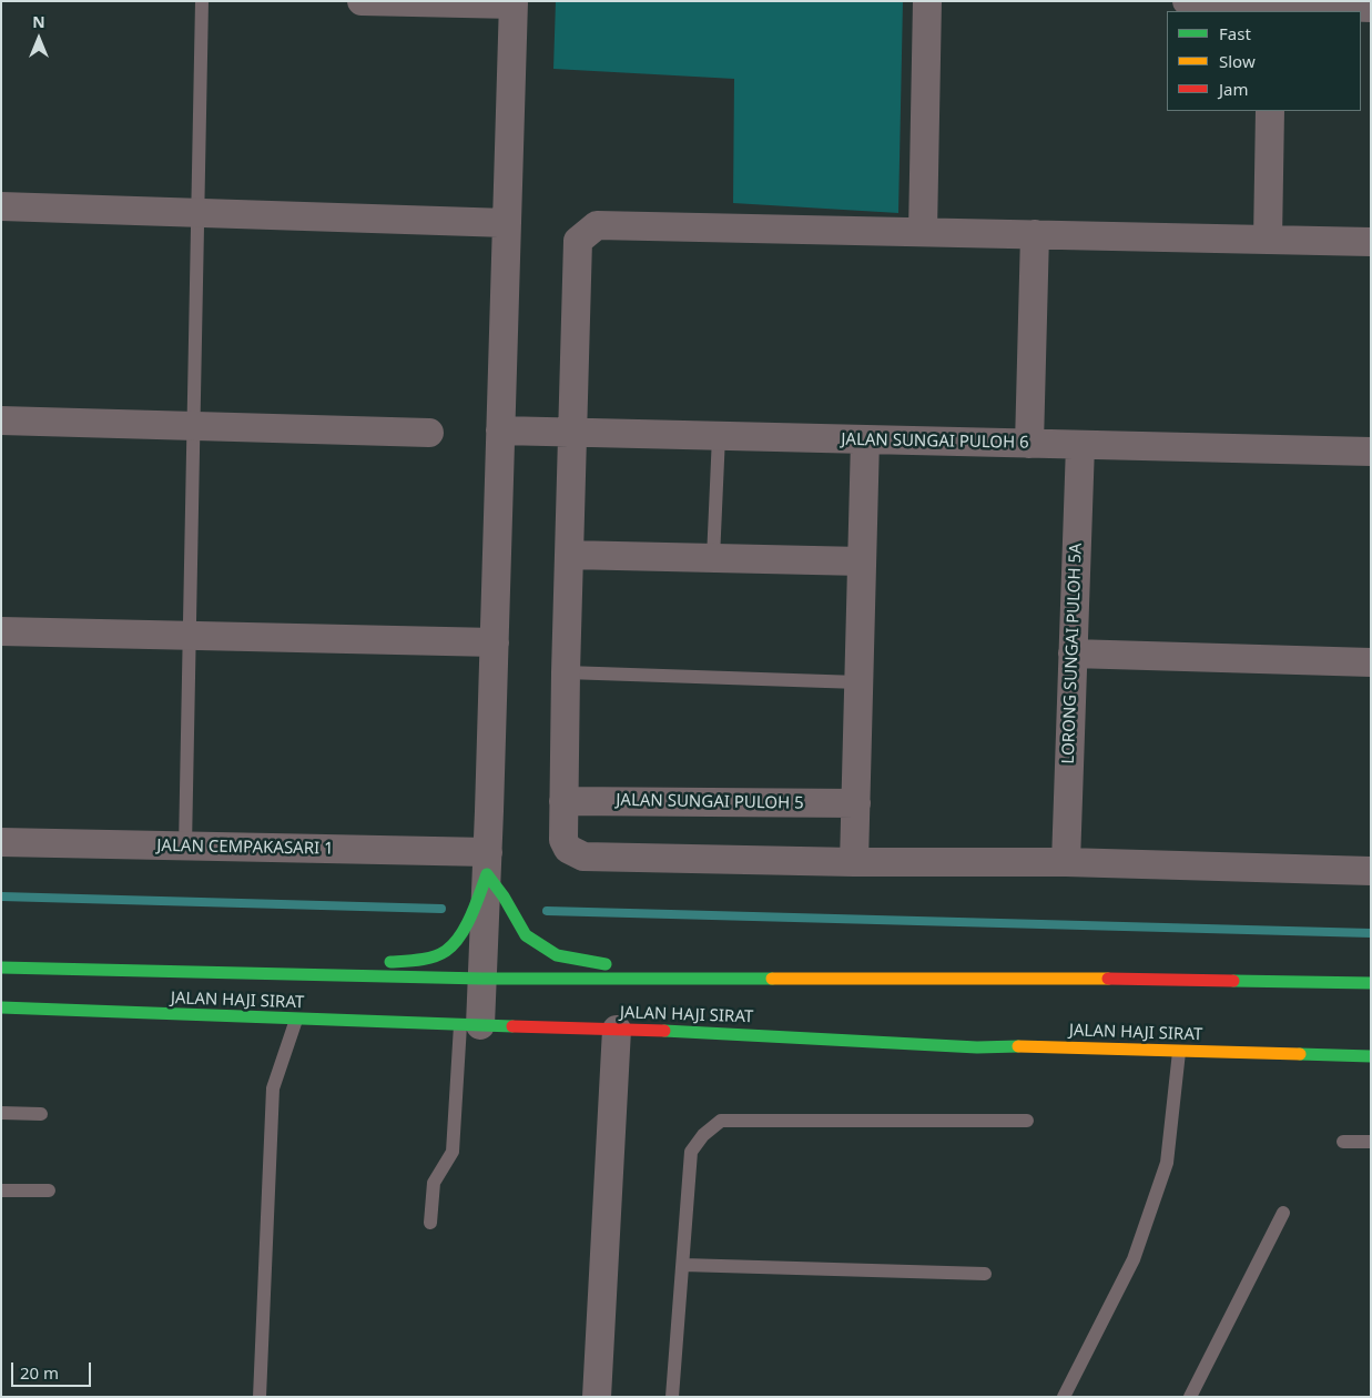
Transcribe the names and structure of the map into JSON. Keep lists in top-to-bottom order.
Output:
{
  "streets": {
    "main road": ["JALAN HAJI SIRAT"],
    "street": [
      "JALAN SUNGAI PULOH 6",
      "LORONG SUNGAI PULOH 5A",
      "JALAN SUNGAI PULOH 5",
      "JALAN CEMPAKASARI 1"
    ]
  },
  "crossings": [
    ["JALAN SUNGAI PULOH 6", "LORONG SUNGAI PULOH 5A"]
  ],
  "legend": ["Fast", "Slow", "Jam"],
  "scale_bar": "20 m",
  "north": "top"
}
